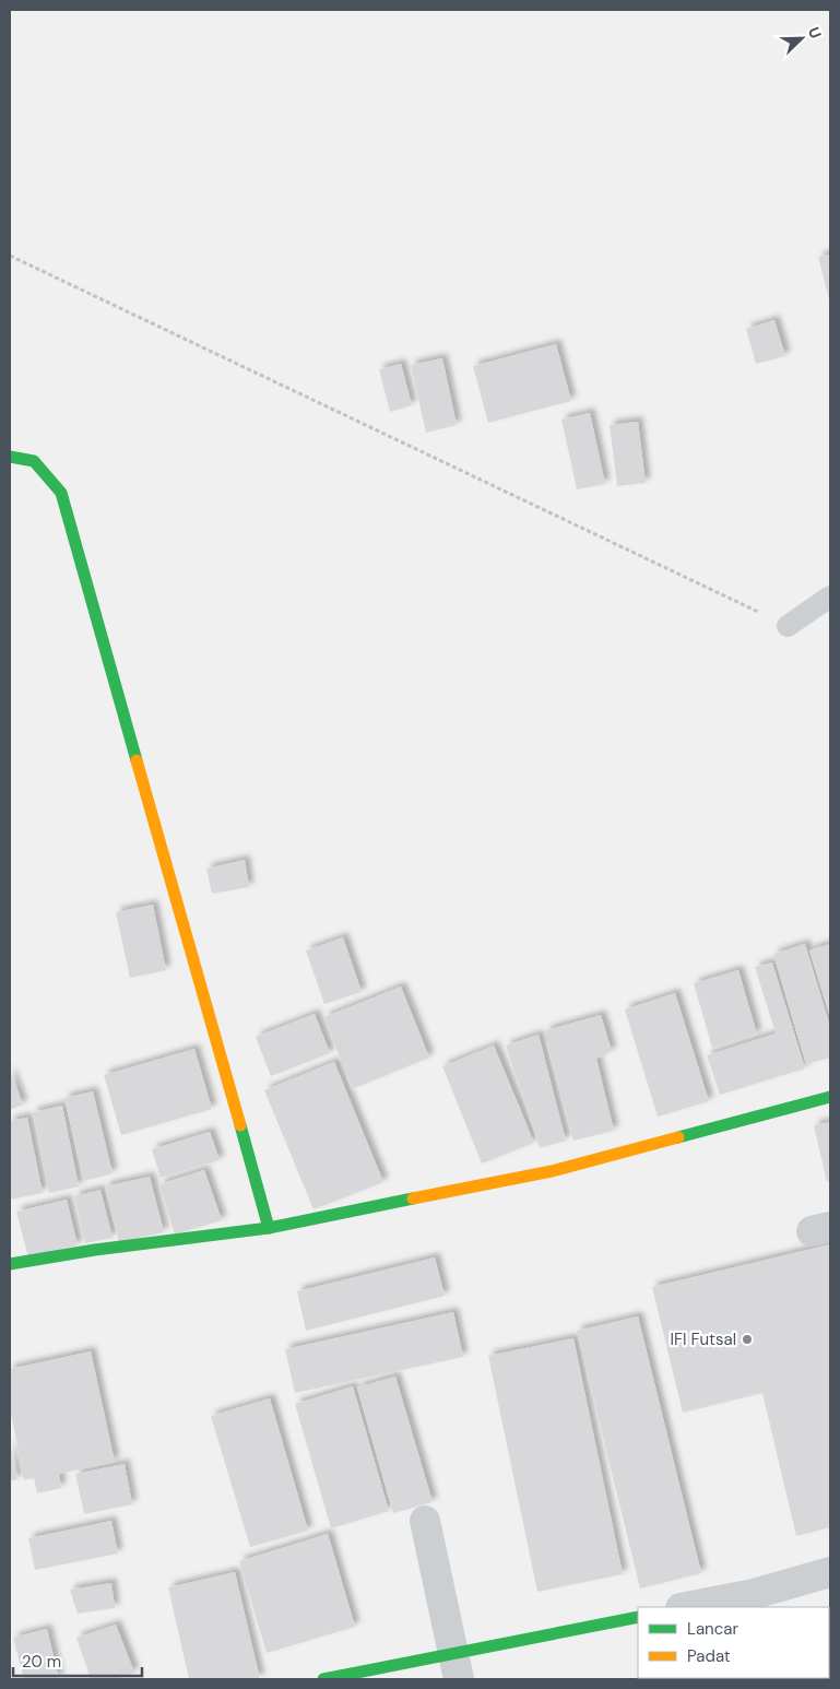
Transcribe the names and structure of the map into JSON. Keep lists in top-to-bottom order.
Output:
{
  "places": ["IFI Futsal"],
  "legend": ["Lancar", "Padat"],
  "scale_bar": "20 m",
  "north": "top right"
}
